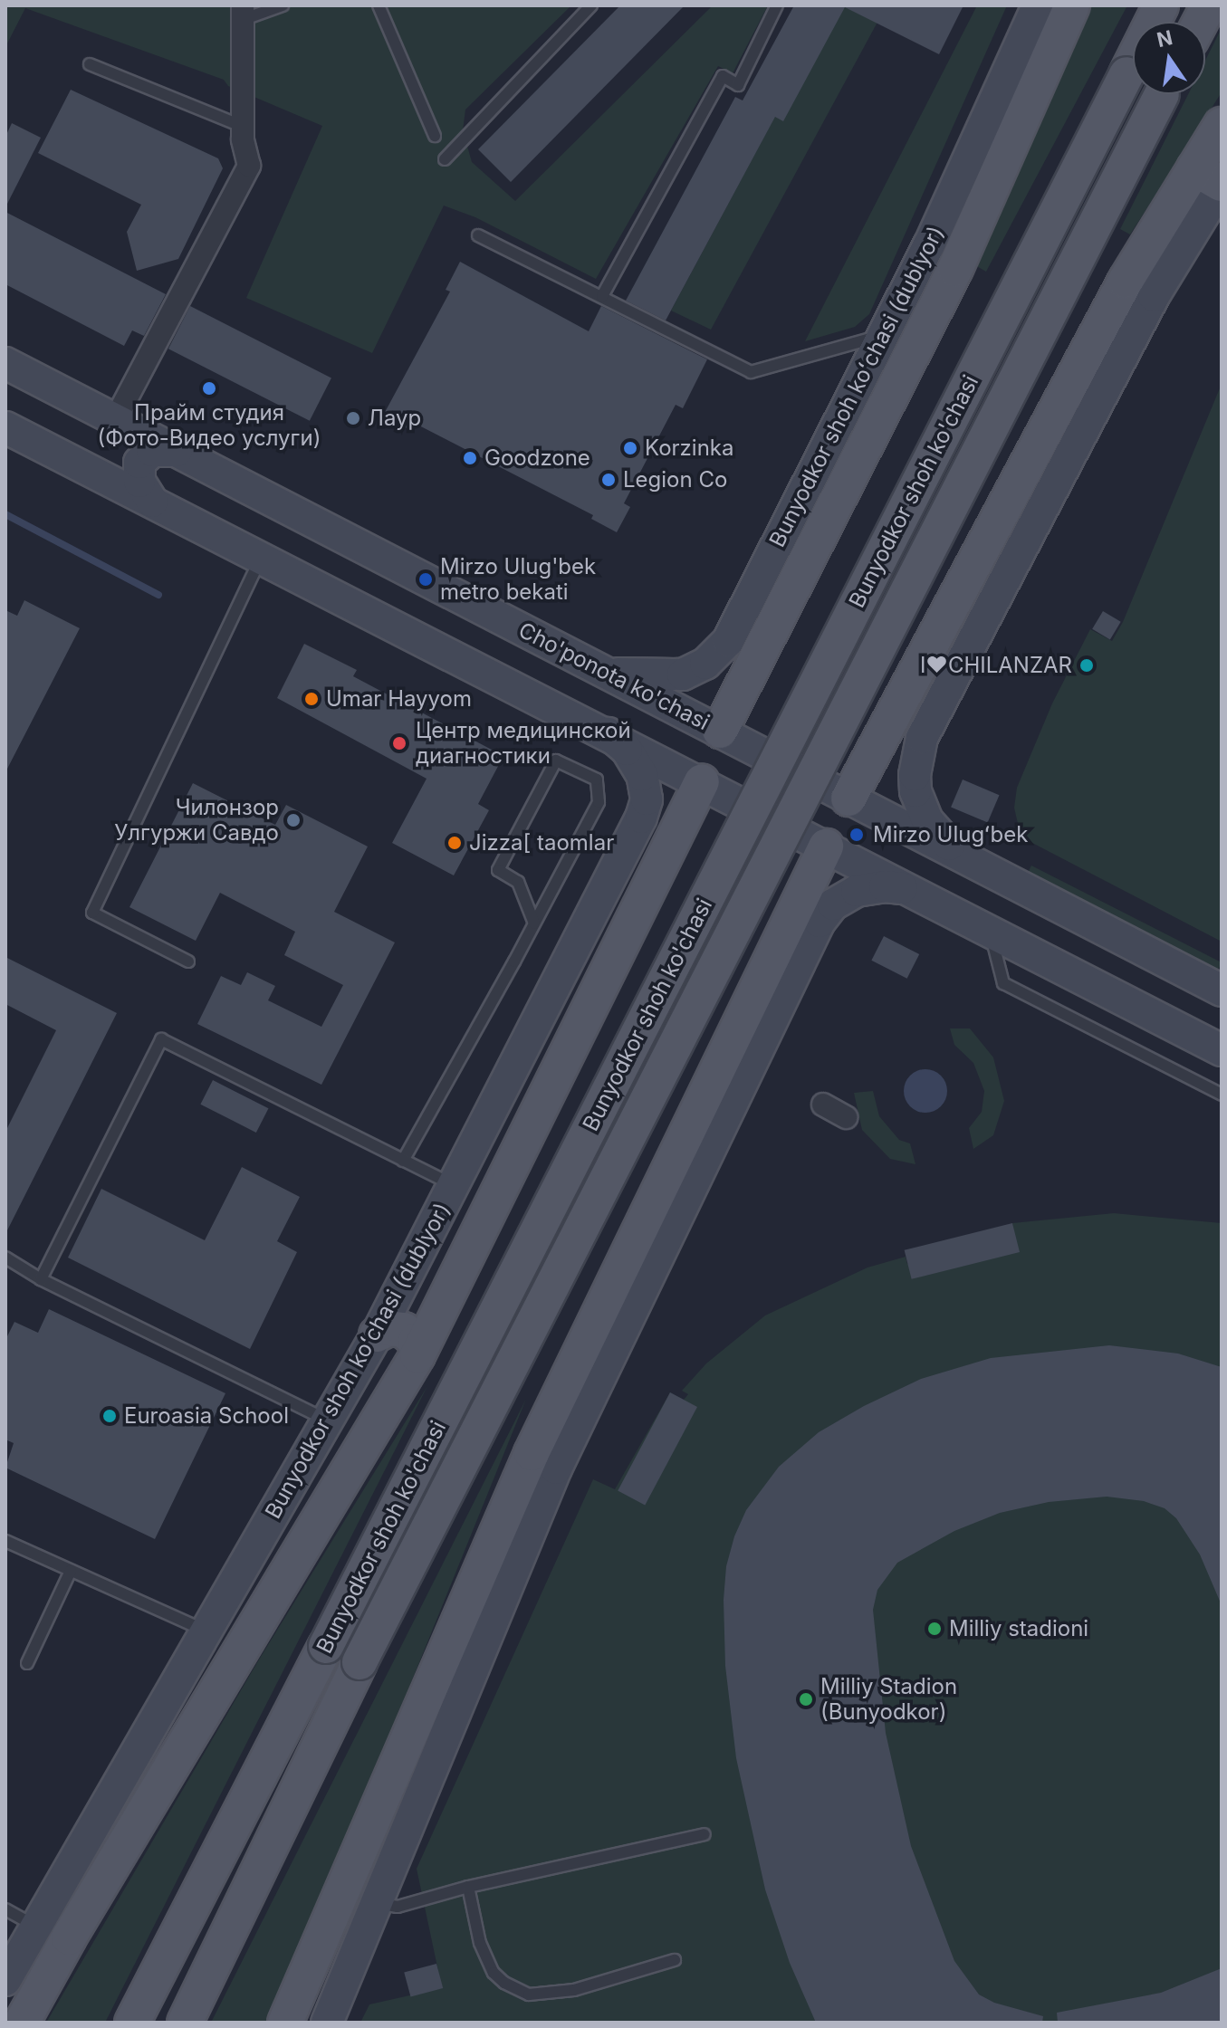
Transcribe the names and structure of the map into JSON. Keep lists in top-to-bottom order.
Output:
{
  "streets": {
    "main road": ["Bunyodkor shoh ko'chasi"],
    "street": ["Bunyodkor shoh koʻchasi (dublyor)", "Cho'ponota ko'chasi"]
  },
  "crossings": [
    ["Bunyodkor shoh koʻchasi (dublyor)", "Cho'ponota ko'chasi"]
  ],
  "places": [
    "Прайм студия (Фото-Видео услуги)",
    "Лаур",
    "Korzinka",
    "Goodzone",
    "Legion Co",
    "Mirzo Ulug'bek metro bekati",
    "I♥CHILANZAR",
    "Umar Hayyom",
    "Центр медицинской диагностики",
    "Чилонзор Улгуржи Савдо",
    "Mirzo Ulugʻbek",
    "Jizza[ taomlar",
    "Euroasia School",
    "Milliy stadioni",
    "Milliy Stadion (Bunyodkor)"
  ],
  "north": "top"
}
